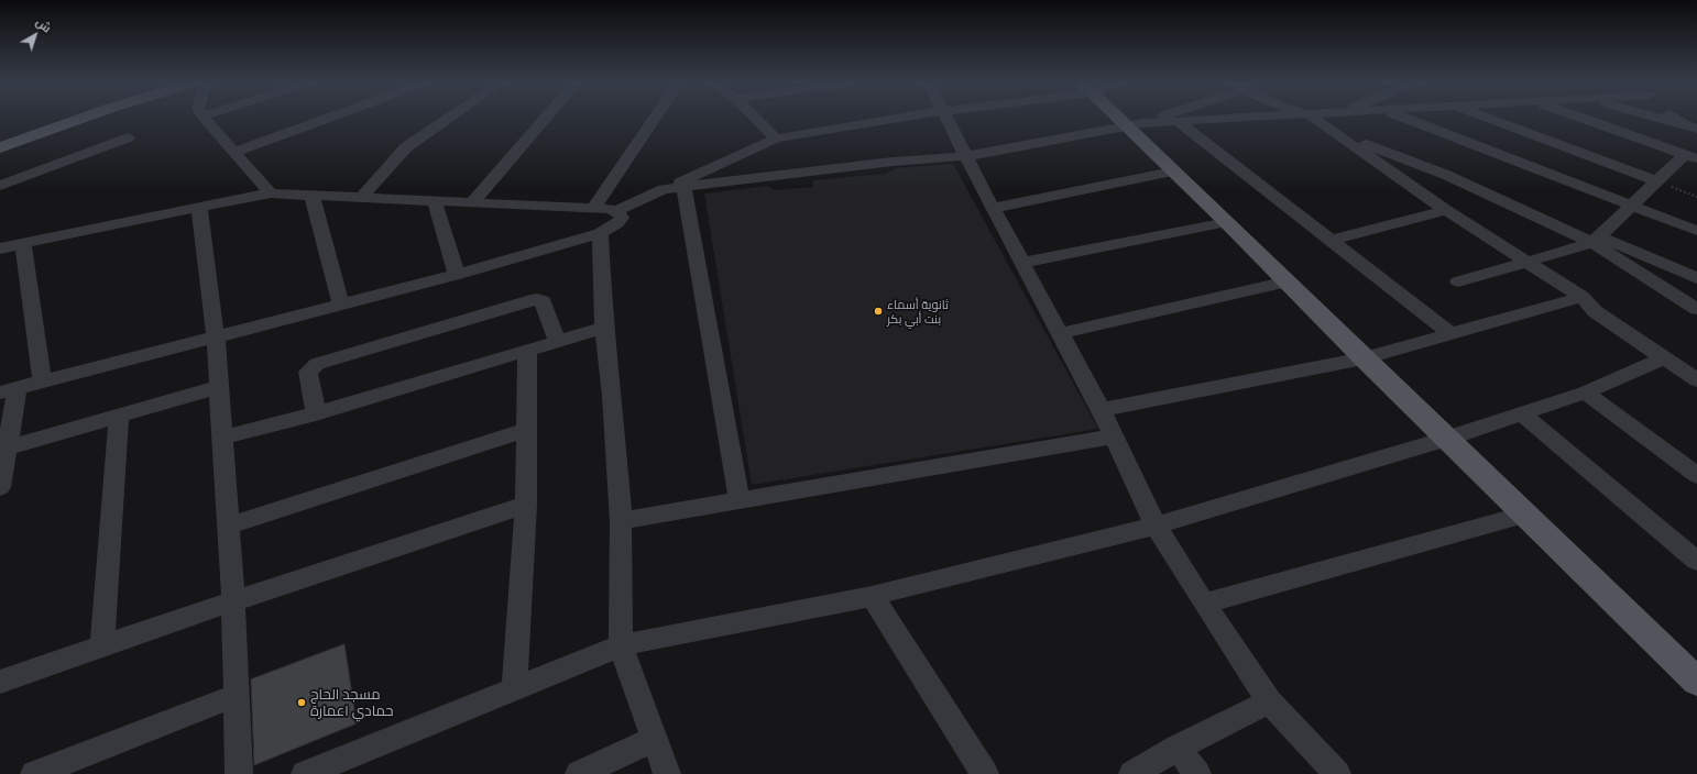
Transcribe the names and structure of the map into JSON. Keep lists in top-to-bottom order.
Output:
{
  "places": ["ثانوية أسماء بنت أبي بكر", "مسجد الحاج حمادي اعمارة"],
  "north": "top right"
}
